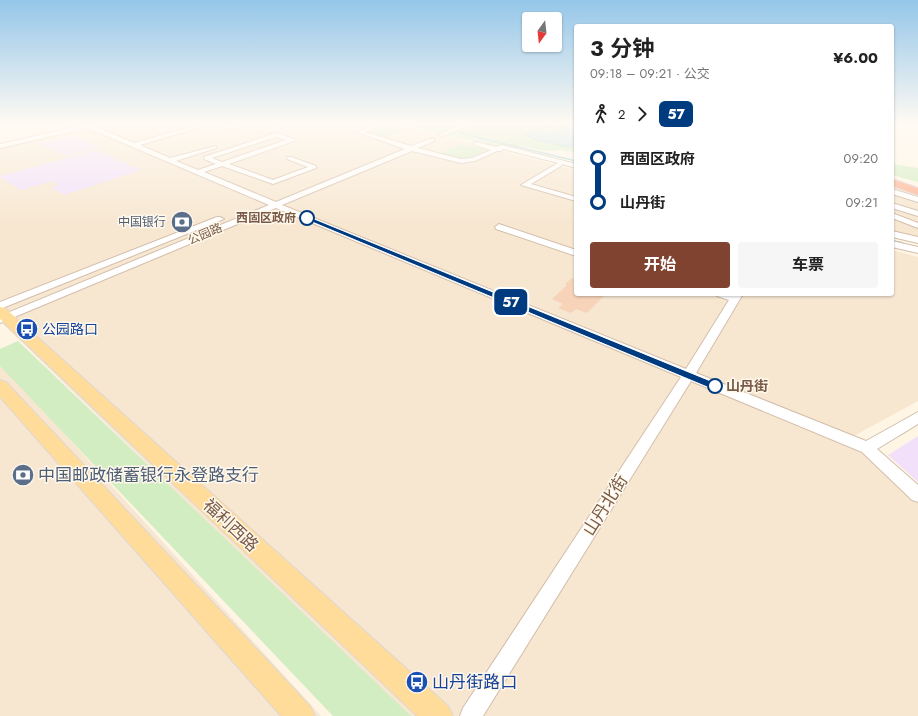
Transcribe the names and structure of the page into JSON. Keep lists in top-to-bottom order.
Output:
{
  "streets": {
    "main road": ["福利西路"],
    "street": ["公园路", "山丹北街"]
  },
  "crossings": [
    ["公园路", "福利西路"]
  ],
  "places": {
    "other": ["西固区政府", "山丹街"],
    "bank": ["中国银行", "中国邮政储蓄银行永登路支行"],
    "bus stop": ["公园路口", "山丹街路口"]
  },
  "lines": ["bus line 57"],
  "north": "bottom",
  "page": {
    "on_map": "57",
    "heading": ["3 分钟", "09:18 – 09:21 · 公交", "¥6.00"],
    "legs": ["2", "57"],
    "list": [
      {
        "name": "西固区政府",
        "value": "09:20"
      },
      {
        "name": "山丹街",
        "value": "09:21"
      }
    ],
    "buttons": ["开始", "车票"]
  }
}
